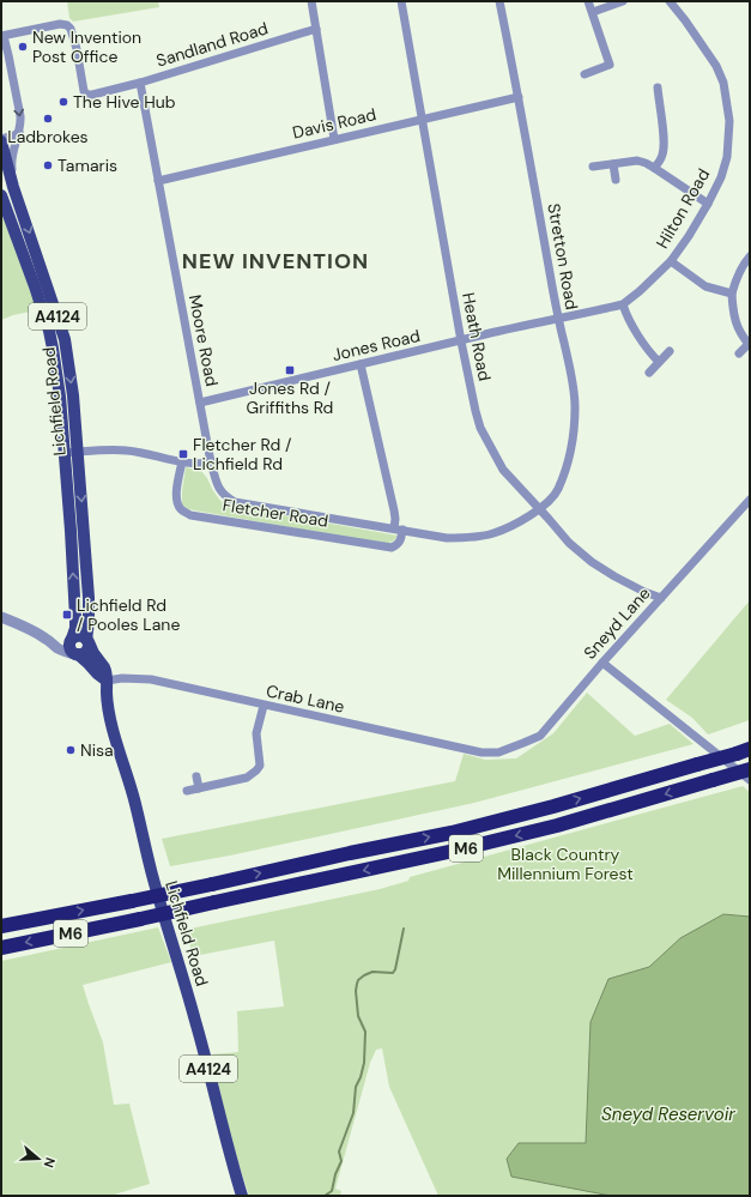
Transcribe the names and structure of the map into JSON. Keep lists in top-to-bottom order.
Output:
{
  "streets": {
    "highway": ["M6"],
    "main road": ["A4124", "Lichfield Road"],
    "street": [
      "Sandland Road",
      "Davis Road",
      "Hilton Road",
      "Stretton Road",
      "Heath Road",
      "Moore Road",
      "Jones Road",
      "Fletcher Road",
      "Sneyd Lane",
      "Crab Lane"
    ]
  },
  "crossings": [
    ["Sandland Road", "Moore Road"],
    ["Davis Road", "Stretton Road"],
    ["Davis Road", "Heath Road"],
    ["Davis Road", "Moore Road"],
    ["Hilton Road", "Stretton Road"],
    ["Hilton Road", "Jones Road"],
    ["Stretton Road", "Heath Road"],
    ["Stretton Road", "Jones Road"],
    ["Stretton Road", "Fletcher Road"],
    ["A4124", "Lichfield Road"],
    ["A4124", "Crab Lane"],
    ["Heath Road", "Jones Road"],
    ["Heath Road", "Fletcher Road"],
    ["Heath Road", "Sneyd Lane"],
    ["Moore Road", "Jones Road"],
    ["Moore Road", "Fletcher Road"],
    ["Lichfield Road", "Crab Lane"],
    ["Sneyd Lane", "Crab Lane"]
  ],
  "districts": ["NEW INVENTION"],
  "water": ["Sneyd Reservoir"],
  "parks": ["Black Country Millennium Forest"],
  "places": {
    "other": [
      "New Invention Post Office",
      "The Hive Hub",
      "Ladbrokes",
      "Tamaris",
      "Nisa"
    ],
    "transit": ["Jones Rd / Griffiths Rd", "Fletcher Rd / Lichfield Rd", "Lichfield Rd / Pooles Lane"]
  },
  "north": "right"
}
